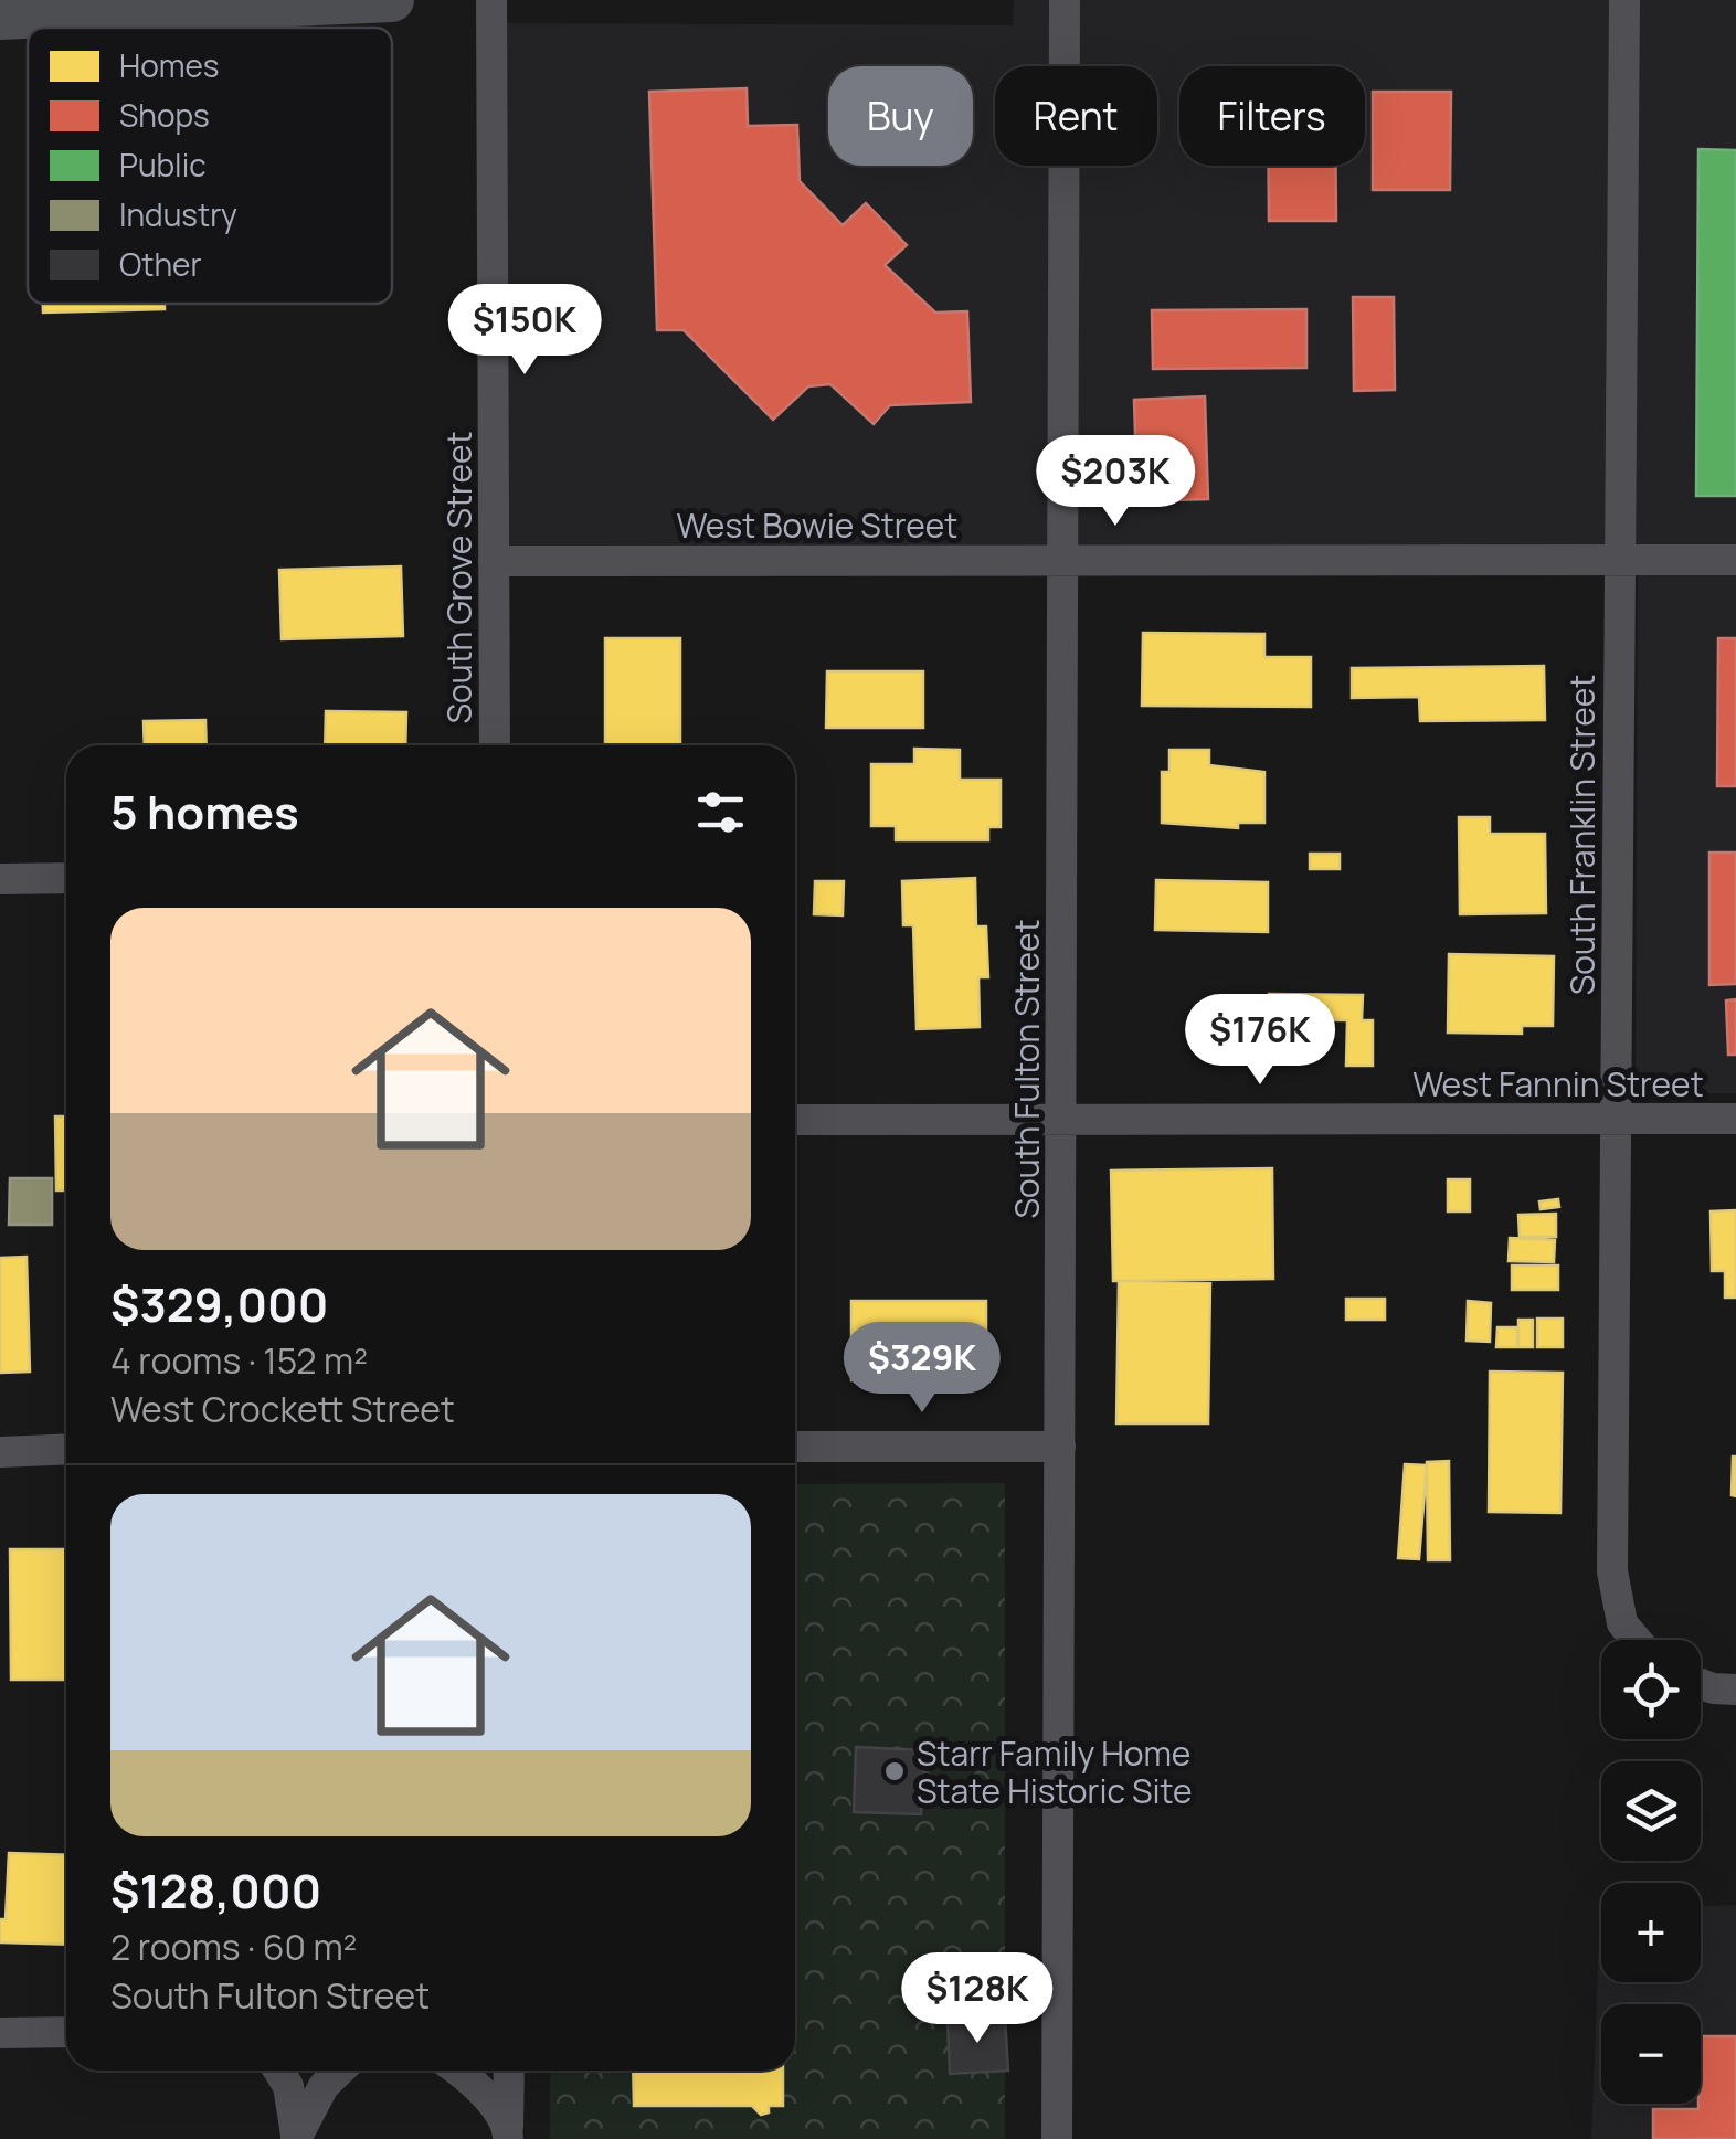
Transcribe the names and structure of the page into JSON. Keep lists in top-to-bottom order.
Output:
{
  "streets": {
    "street": [
      "West Bowie Street",
      "South Grove Street",
      "South Franklin Street",
      "South Fulton Street",
      "West Fannin Street"
    ]
  },
  "crossings": [
    ["West Bowie Street", "South Grove Street"],
    ["West Bowie Street", "South Franklin Street"],
    ["West Bowie Street", "South Fulton Street"],
    ["South Franklin Street", "West Fannin Street"],
    ["South Fulton Street", "West Fannin Street"]
  ],
  "places": ["Starr Family Home State Historic Site"],
  "legend": [
    "Homes",
    "Shops",
    "Public",
    "Industry",
    "Other"
  ],
  "page": {
    "chip": ["Buy", "Rent", "Filters"],
    "price": [
      "$150K",
      "$203K",
      "$176K",
      "$329K",
      "$128K"
    ],
    "heading": "5 homes",
    "list": [
      {
        "name": "$329,000",
        "note": "4 rooms · 152 m² · West Crockett Street"
      },
      {
        "name": "$128,000",
        "note": "2 rooms · 60 m² · South Fulton Street"
      }
    ],
    "map_buttons": ["+", "−"]
  }
}
